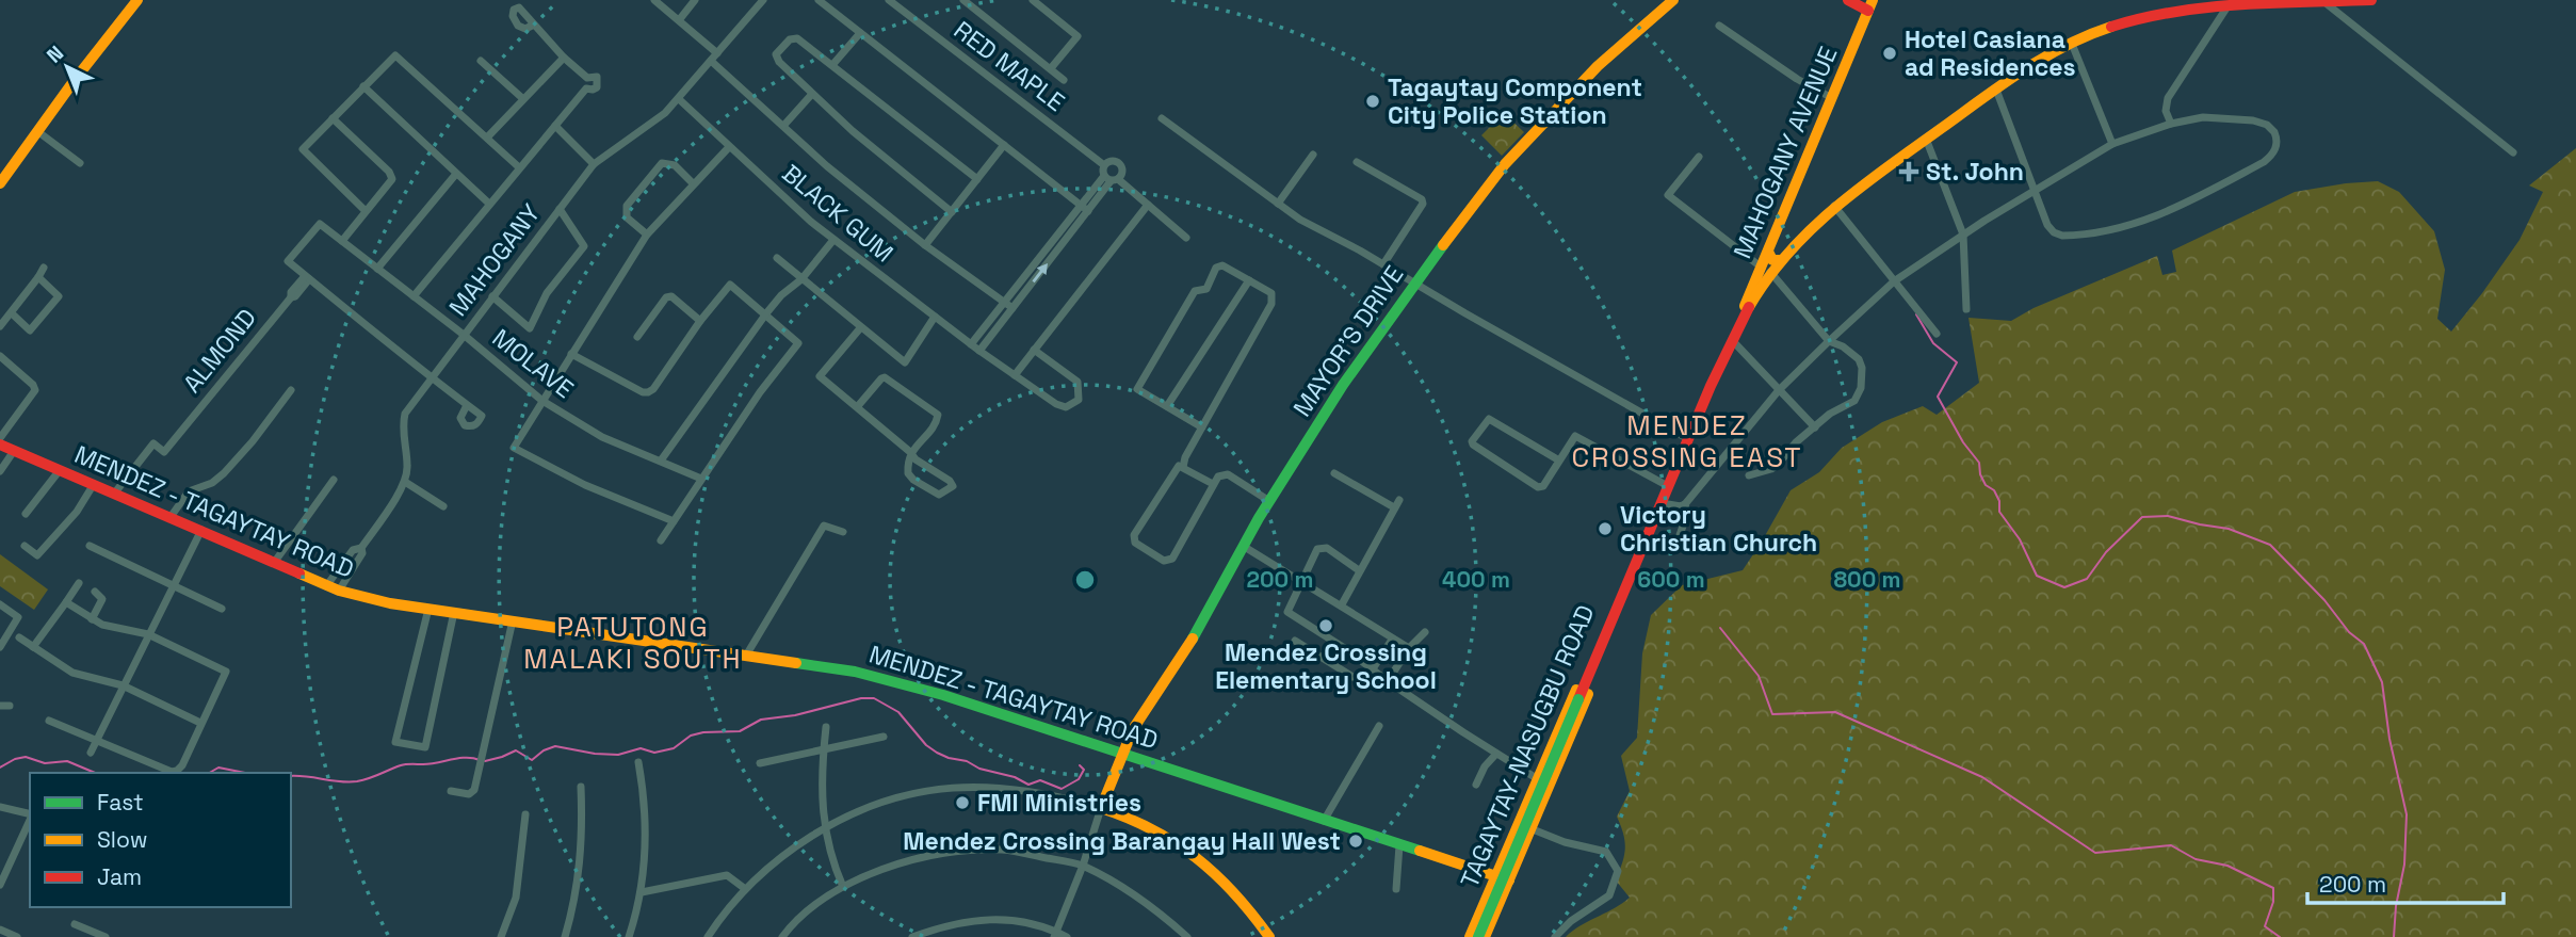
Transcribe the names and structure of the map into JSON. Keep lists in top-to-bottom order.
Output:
{
  "streets": {
    "main road": [
      "MAHOGANY AVENUE",
      "MAYOR'S DRIVE",
      "MENDEZ - TAGAYTAY ROAD",
      "TAGAYTAY-NASUGBU ROAD"
    ],
    "street": [
      "RED MAPLE",
      "BLACK GUM",
      "MAHOGANY",
      "ALMOND",
      "MOLAVE"
    ]
  },
  "crossings": [
    ["MAHOGANY AVENUE", "TAGAYTAY-NASUGBU ROAD"],
    ["BLACK GUM", "MAHOGANY"],
    ["MAHOGANY", "MOLAVE"],
    ["MAYOR'S DRIVE", "MENDEZ - TAGAYTAY ROAD"],
    ["ALMOND", "MOLAVE"],
    ["ALMOND", "MENDEZ - TAGAYTAY ROAD"],
    ["MENDEZ - TAGAYTAY ROAD", "TAGAYTAY-NASUGBU ROAD"]
  ],
  "districts": ["MENDEZ CROSSING EAST", "PATUTONG MALAKI SOUTH"],
  "places": {
    "other": [
      "Hotel Casiana ad Residences",
      "Tagaytay Component City Police Station",
      "Victory Christian Church",
      "Mendez Crossing Elementary School",
      "FMI Ministries",
      "Mendez Crossing Barangay Hall West"
    ],
    "health": ["St. John"]
  },
  "legend": ["Fast", "Slow", "Jam"],
  "scale_bar": "200 m",
  "north": "top left",
  "rings": [
    "200 m",
    "400 m",
    "600 m",
    "800 m"
  ]
}
